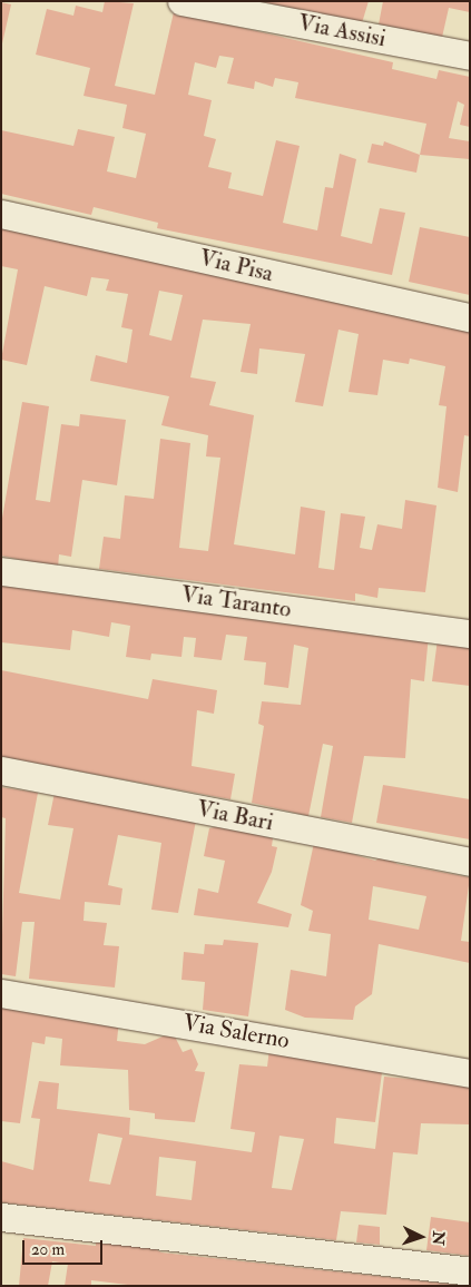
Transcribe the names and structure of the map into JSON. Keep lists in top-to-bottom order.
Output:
{
  "streets": {
    "street": [
      "Via Assisi",
      "Via Pisa",
      "Via Taranto",
      "Via Bari",
      "Via Salerno"
    ]
  },
  "scale_bar": "20 m",
  "north": "right"
}
